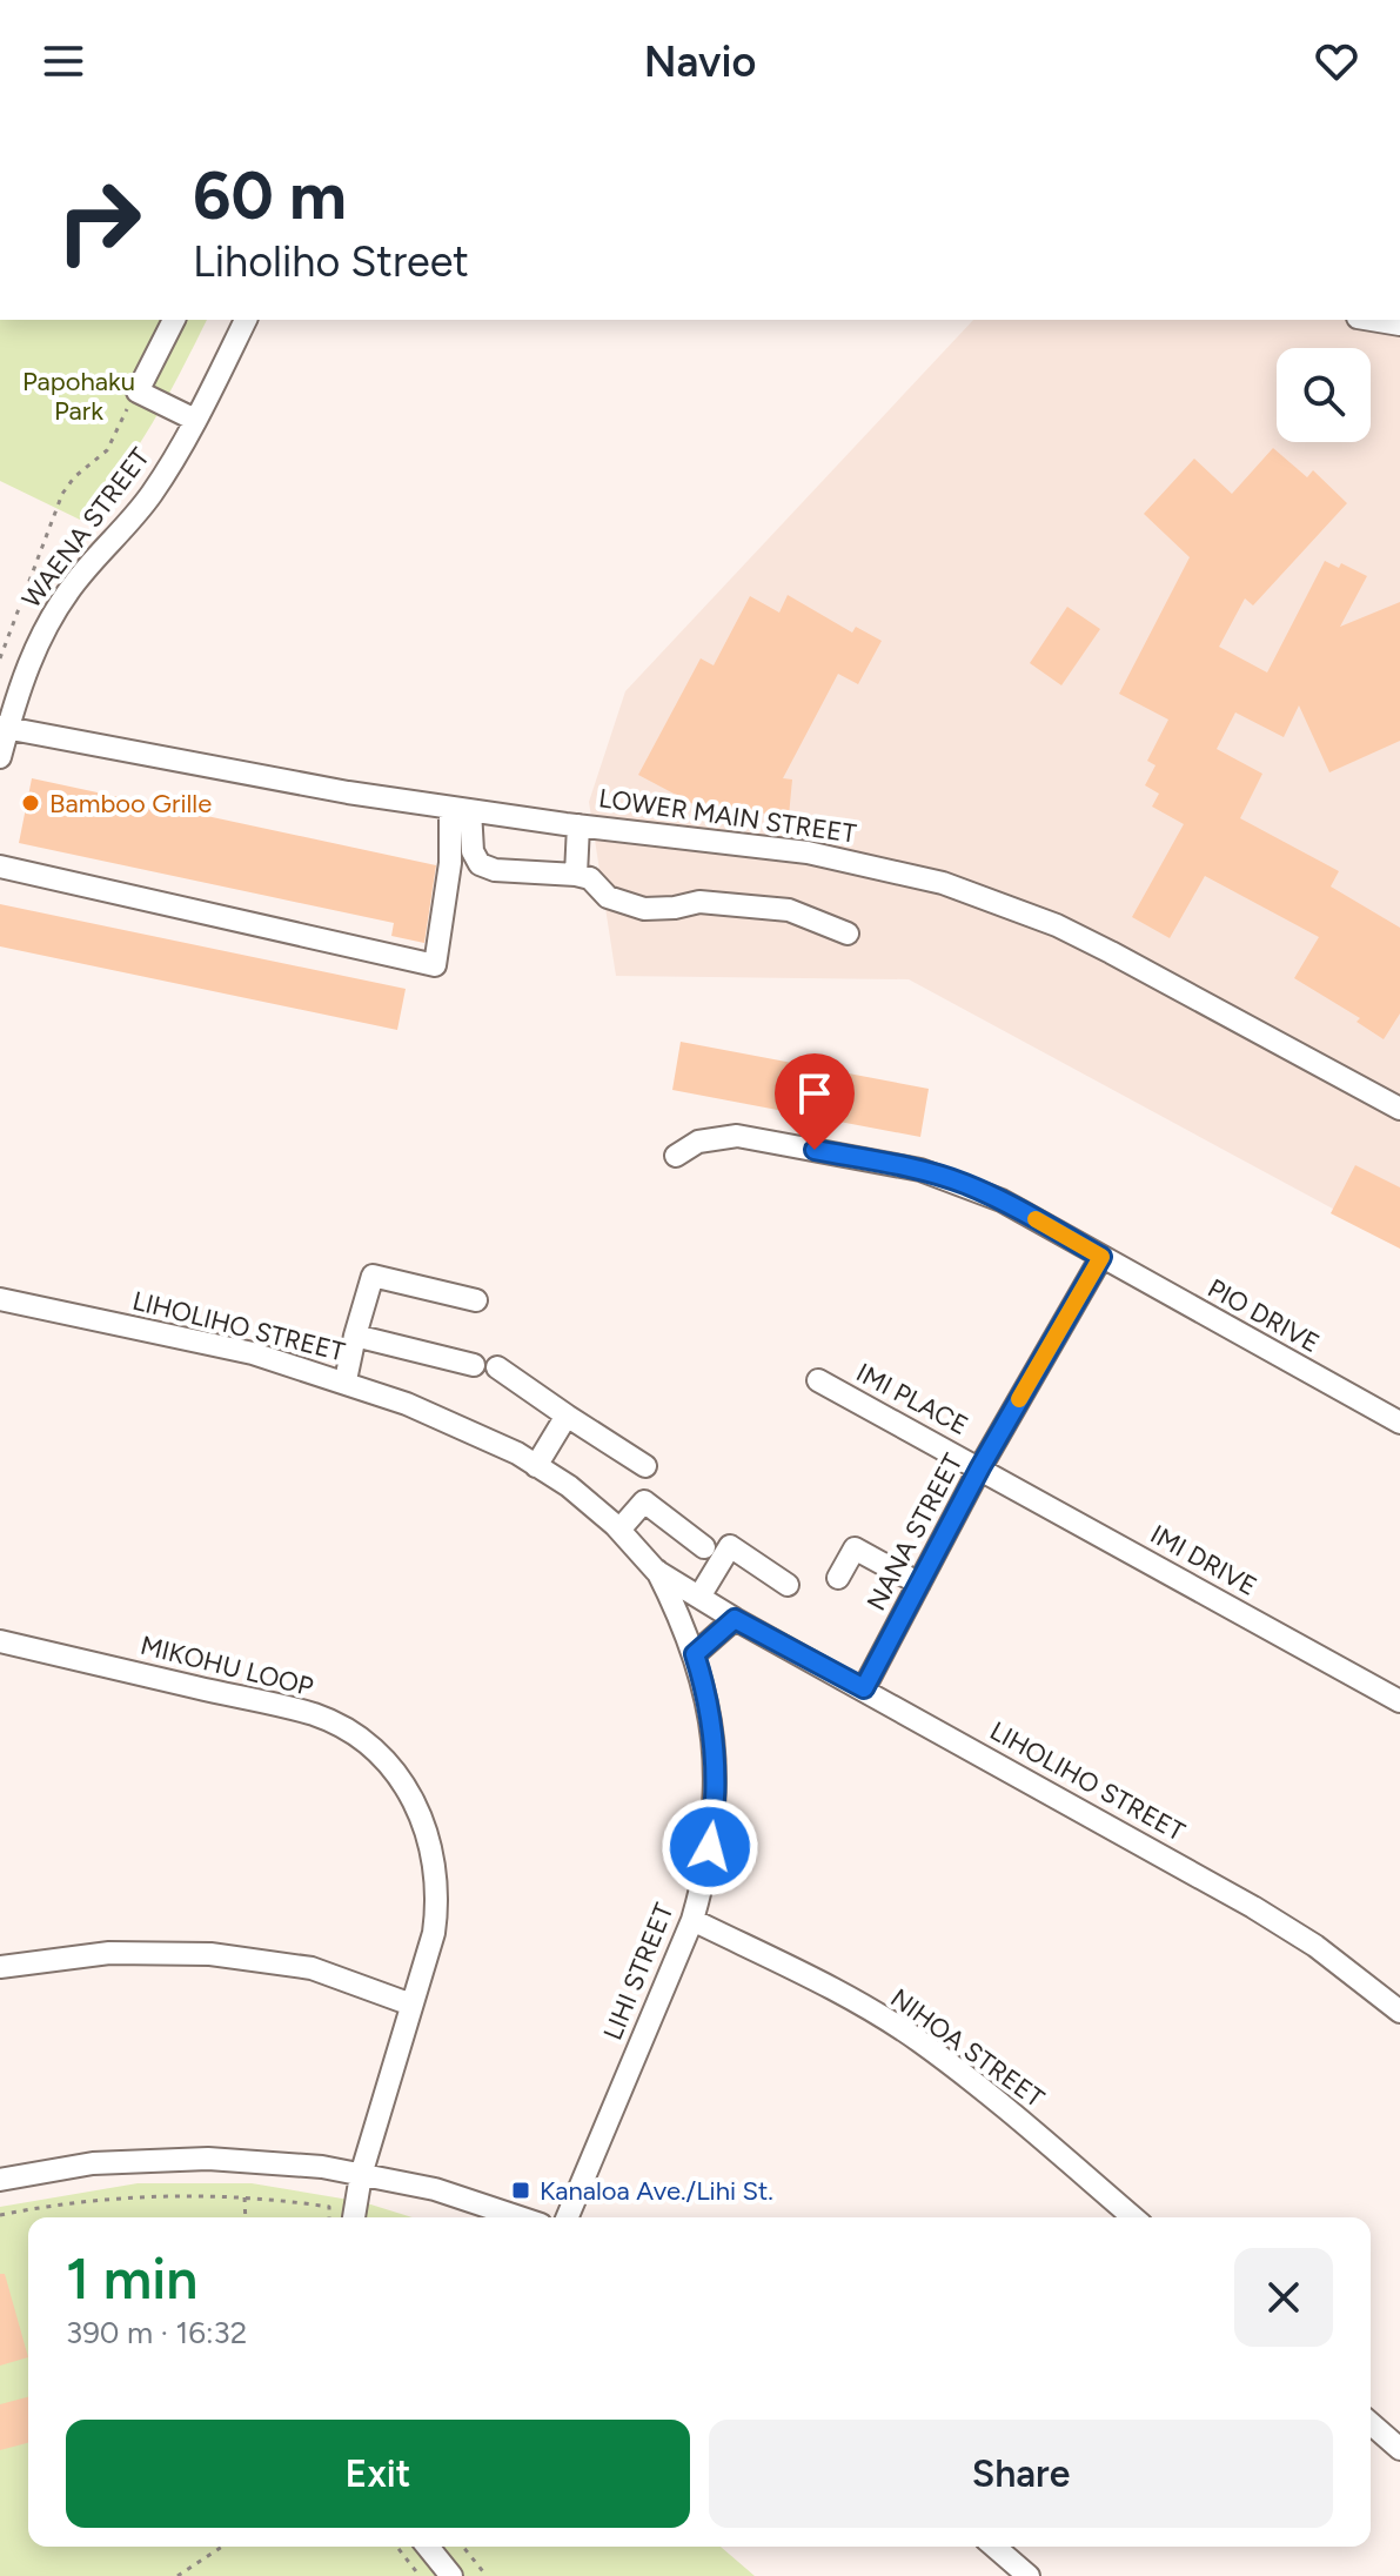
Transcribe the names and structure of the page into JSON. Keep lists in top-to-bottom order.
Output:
{
  "streets": {
    "street": [
      "WAENA STREET",
      "LOWER MAIN STREET",
      "PIO DRIVE",
      "LIHOLIHO STREET",
      "IMI PLACE",
      "NANA STREET",
      "IMI DRIVE",
      "MIKOHU LOOP",
      "LIHI STREET",
      "NIHOA STREET"
    ]
  },
  "crossings": [
    ["WAENA STREET", "LOWER MAIN STREET"],
    ["PIO DRIVE", "NANA STREET"],
    ["LIHOLIHO STREET", "NANA STREET"],
    ["LIHOLIHO STREET", "LIHI STREET"],
    ["IMI PLACE", "NANA STREET"],
    ["IMI PLACE", "IMI DRIVE"],
    ["NANA STREET", "IMI DRIVE"],
    ["LIHI STREET", "NIHOA STREET"]
  ],
  "parks": ["Papohaku Park"],
  "places": {
    "other": ["Bamboo Grille"],
    "transit": ["Kanaloa Ave./Lihi St."]
  },
  "page": {
    "header": "Navio",
    "turn": ["60 m", "Liholiho Street"],
    "heading": ["1 min", "390 m · 16:32"],
    "buttons": ["Exit", "Share"]
  }
}
